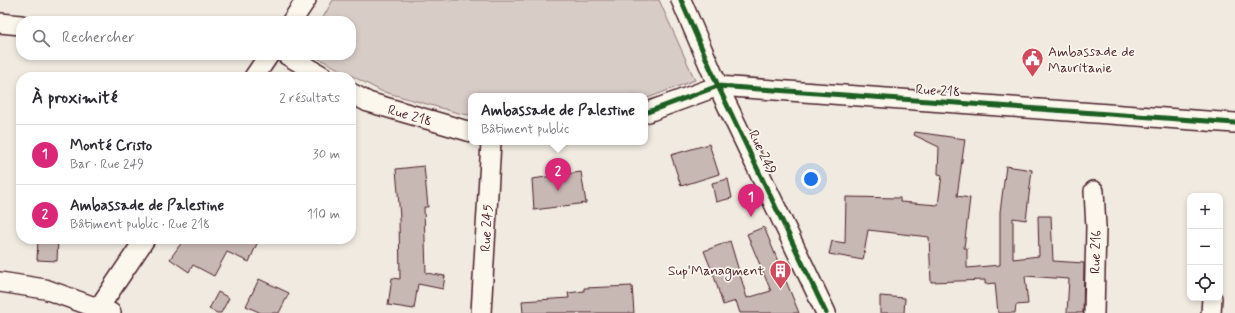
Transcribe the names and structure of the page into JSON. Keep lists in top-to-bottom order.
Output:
{
  "streets": {
    "street": [
      "Rue 218",
      "Rue 249",
      "Rue 245",
      "Rue 216"
    ]
  },
  "crossings": [
    ["Rue 218", "Rue 249"]
  ],
  "places": {
    "public building": ["Ambassade de Mauritanie"],
    "building": ["Sup'Managment"]
  },
  "page": {
    "search": "Rechercher",
    "heading": ["À proximité", "2 résultats"],
    "popup": ["Ambassade de Palestine", "Bâtiment public"],
    "list": [
      {
        "mark": "1",
        "name": "Monté Cristo",
        "note": "Bar · Rue 249",
        "value": "30 m"
      },
      {
        "mark": "2",
        "name": "Ambassade de Palestine",
        "note": "Bâtiment public · Rue 218",
        "value": "110 m"
      }
    ],
    "pins": ["2", "1"],
    "map_buttons": ["+", "−"]
  }
}
